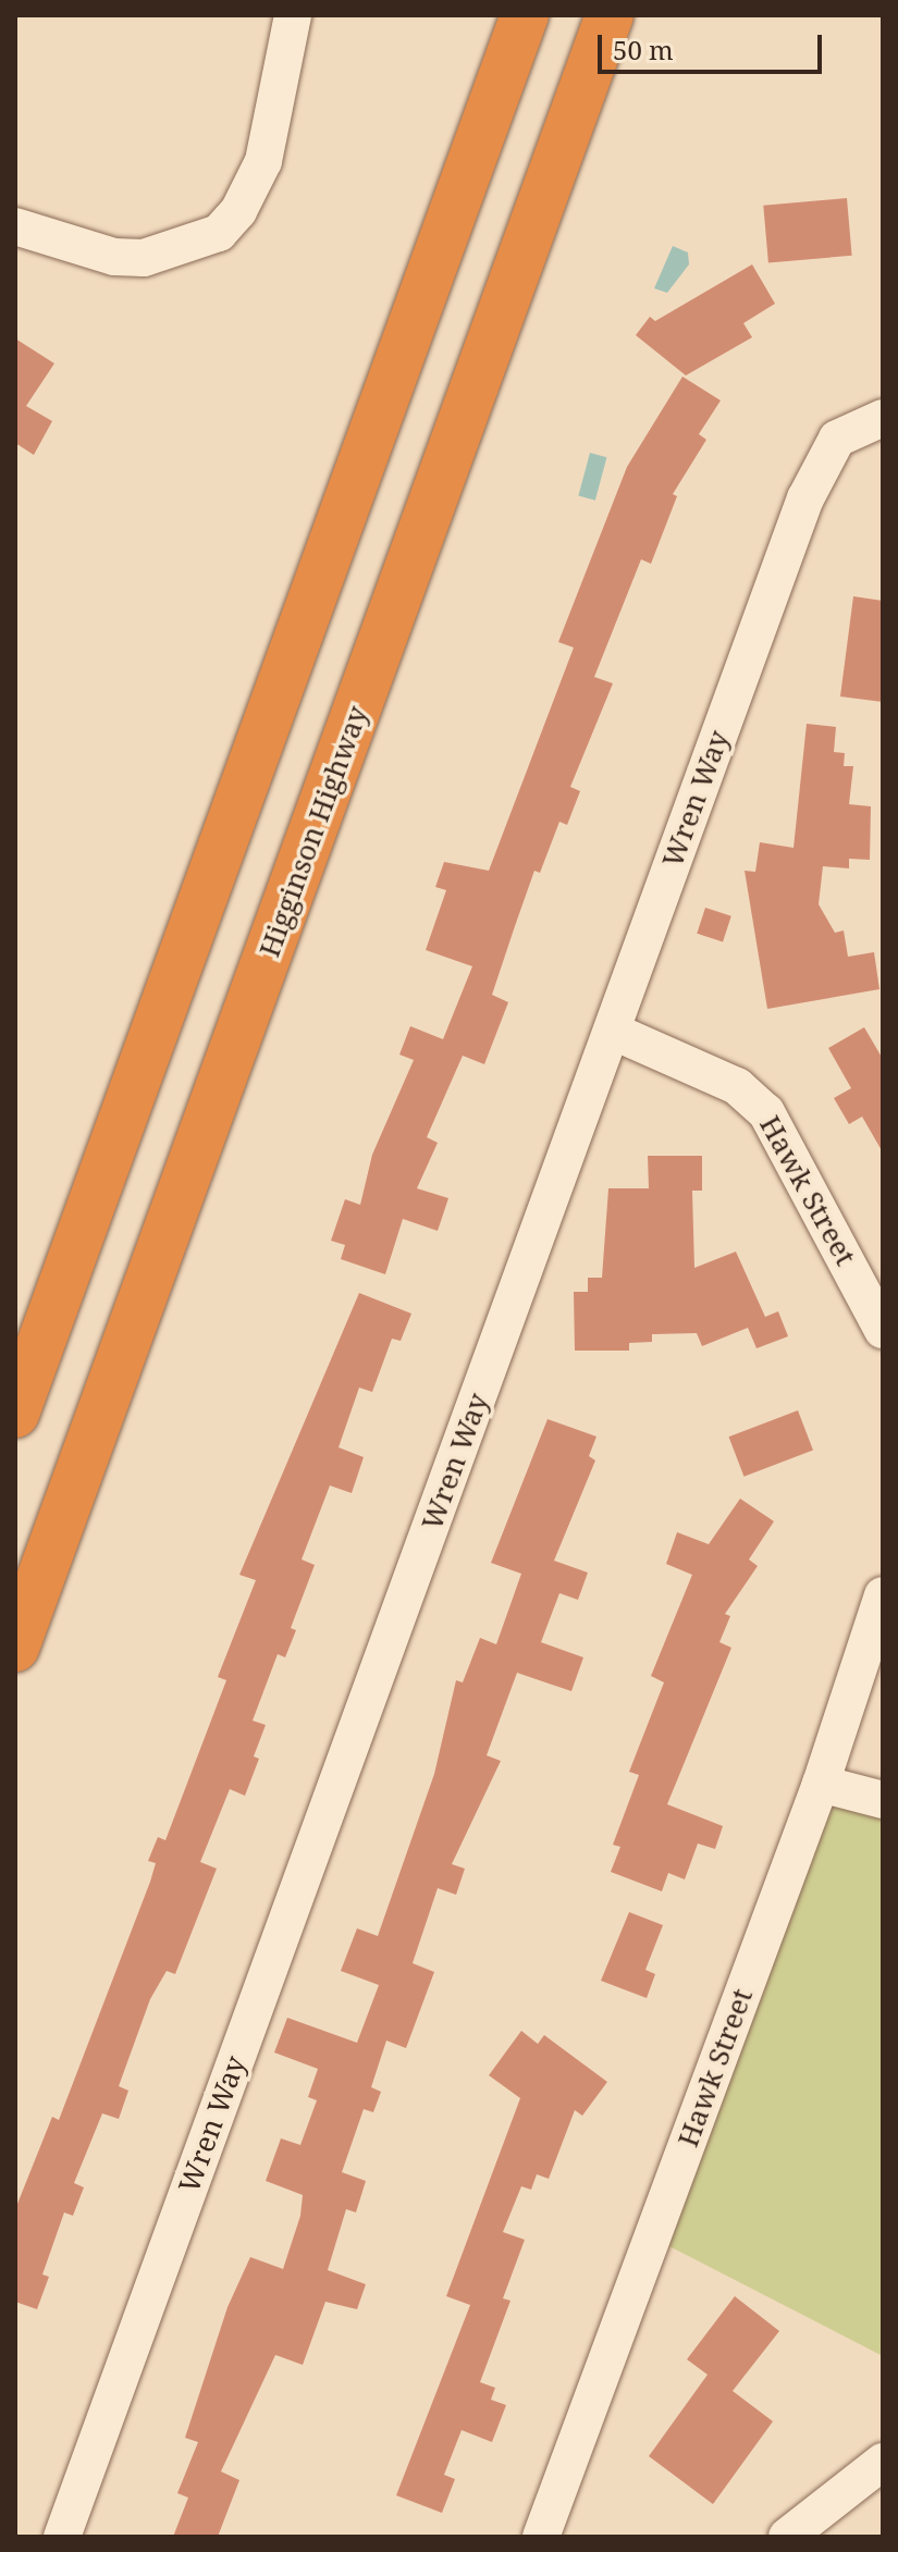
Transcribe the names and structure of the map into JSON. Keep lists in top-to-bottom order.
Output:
{
  "streets": {
    "highway": ["Higginson Highway"],
    "street": ["Wren Way", "Hawk Street"]
  },
  "crossings": [
    ["Wren Way", "Hawk Street"]
  ],
  "scale_bar": "50 m"
}
